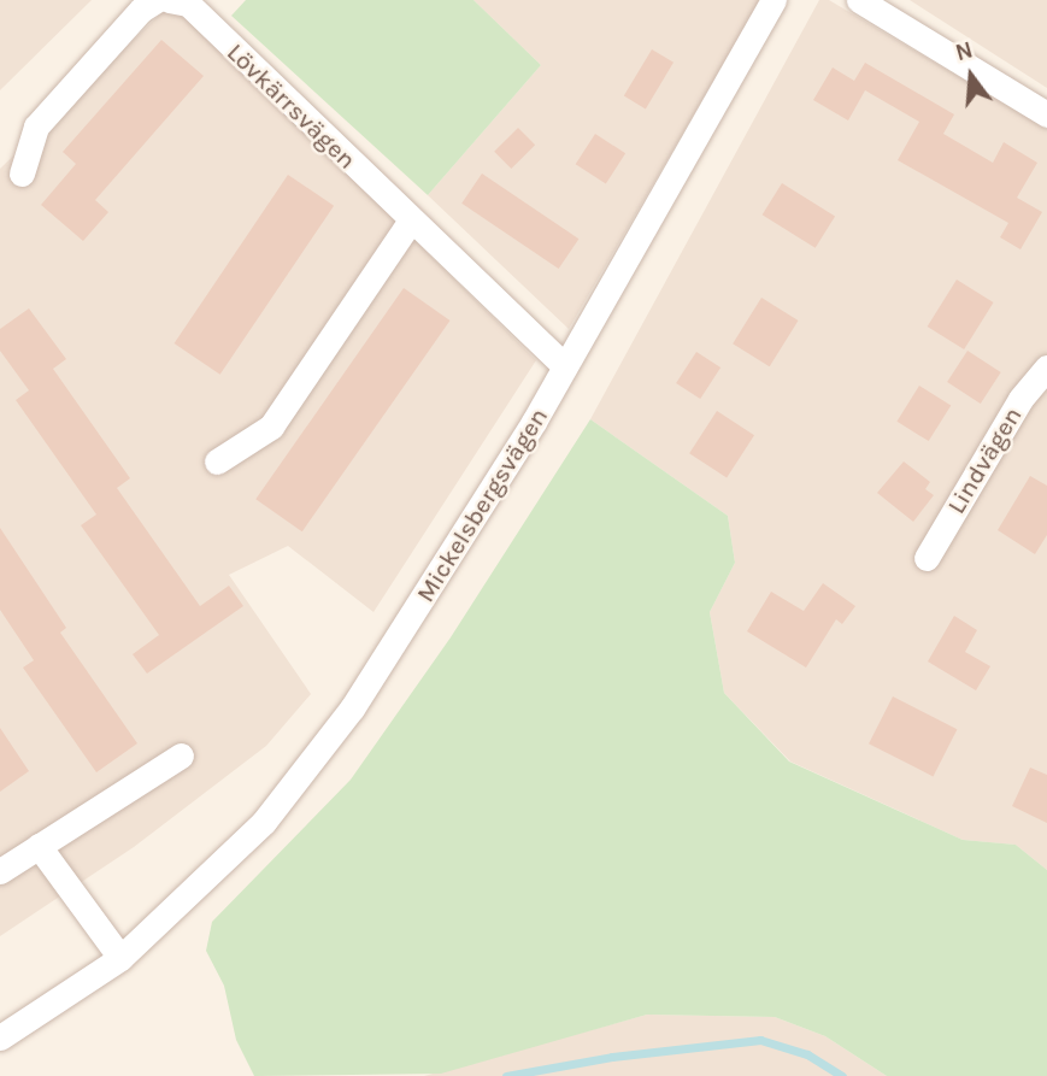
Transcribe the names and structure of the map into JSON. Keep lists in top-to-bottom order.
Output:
{
  "streets": {
    "street": ["Lövkärrsvägen", "Lindvägen", "Mickelsbergsvägen"]
  },
  "crossings": [
    ["Lövkärrsvägen", "Mickelsbergsvägen"]
  ],
  "north": "top"
}
